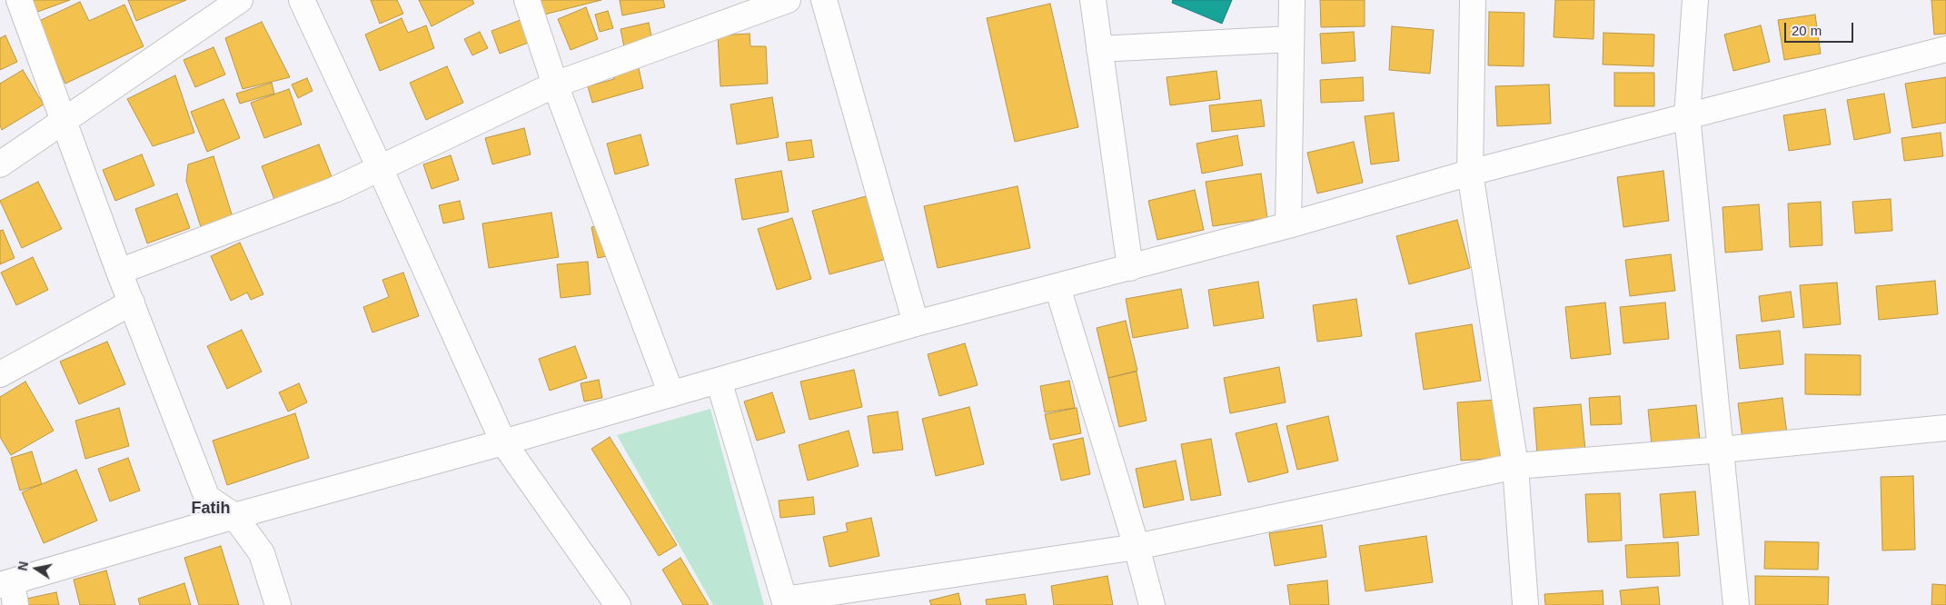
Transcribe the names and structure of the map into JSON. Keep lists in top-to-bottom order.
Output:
{
  "districts": ["Fatih"],
  "scale_bar": "20 m",
  "north": "left"
}
